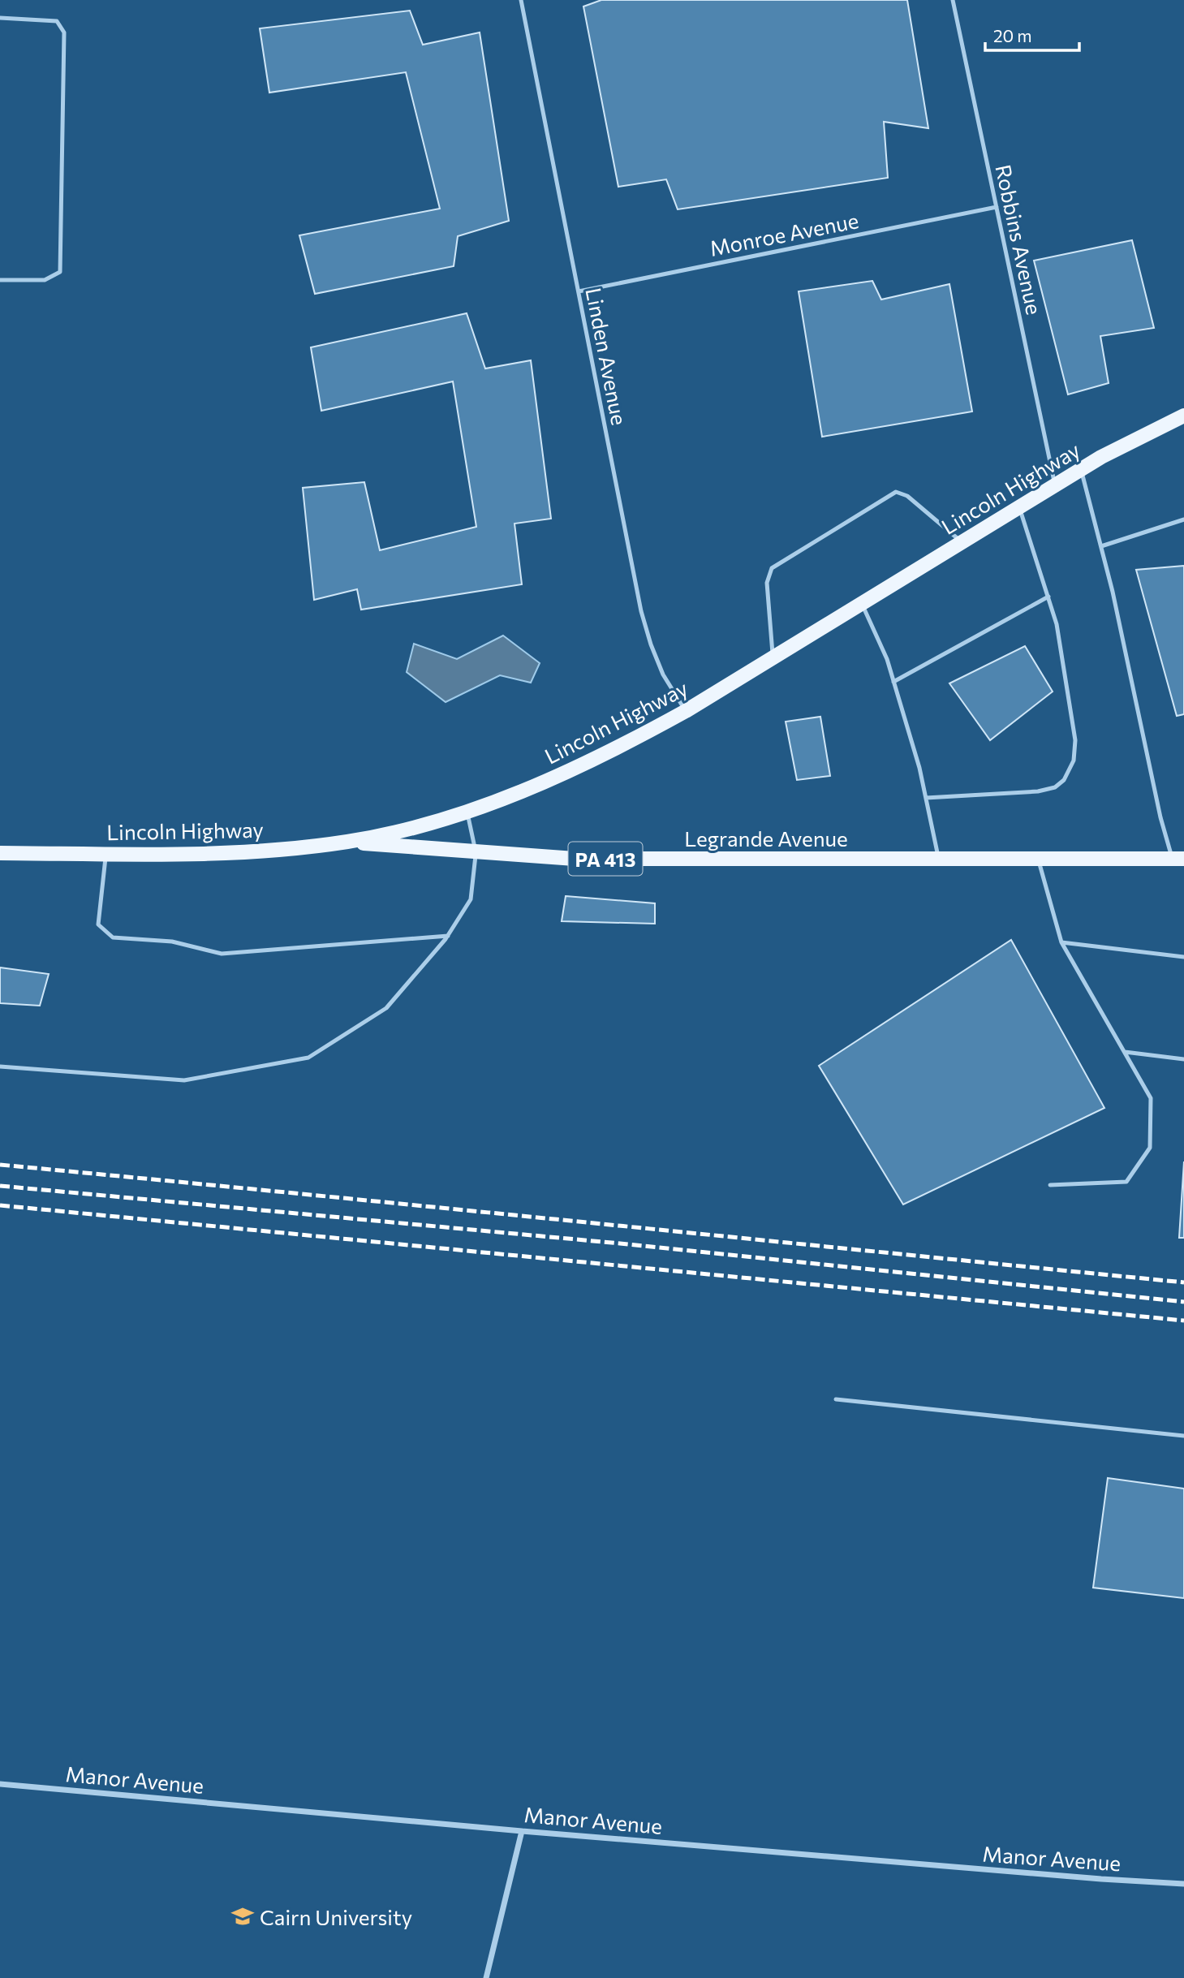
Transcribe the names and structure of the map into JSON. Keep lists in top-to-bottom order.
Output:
{
  "streets": {
    "main road": ["Lincoln Highway", "Legrande Avenue", "PA 413"],
    "street": ["Manor Avenue"],
    "lane": ["Monroe Avenue", "Robbins Avenue", "Linden Avenue"]
  },
  "crossings": [
    ["Monroe Avenue", "Robbins Avenue"],
    ["Monroe Avenue", "Linden Avenue"],
    ["Robbins Avenue", "Lincoln Highway"],
    ["Linden Avenue", "Lincoln Highway"],
    ["Lincoln Highway", "Legrande Avenue"]
  ],
  "places": {
    "school or university": ["Cairn University"]
  },
  "scale_bar": "20 m"
}
